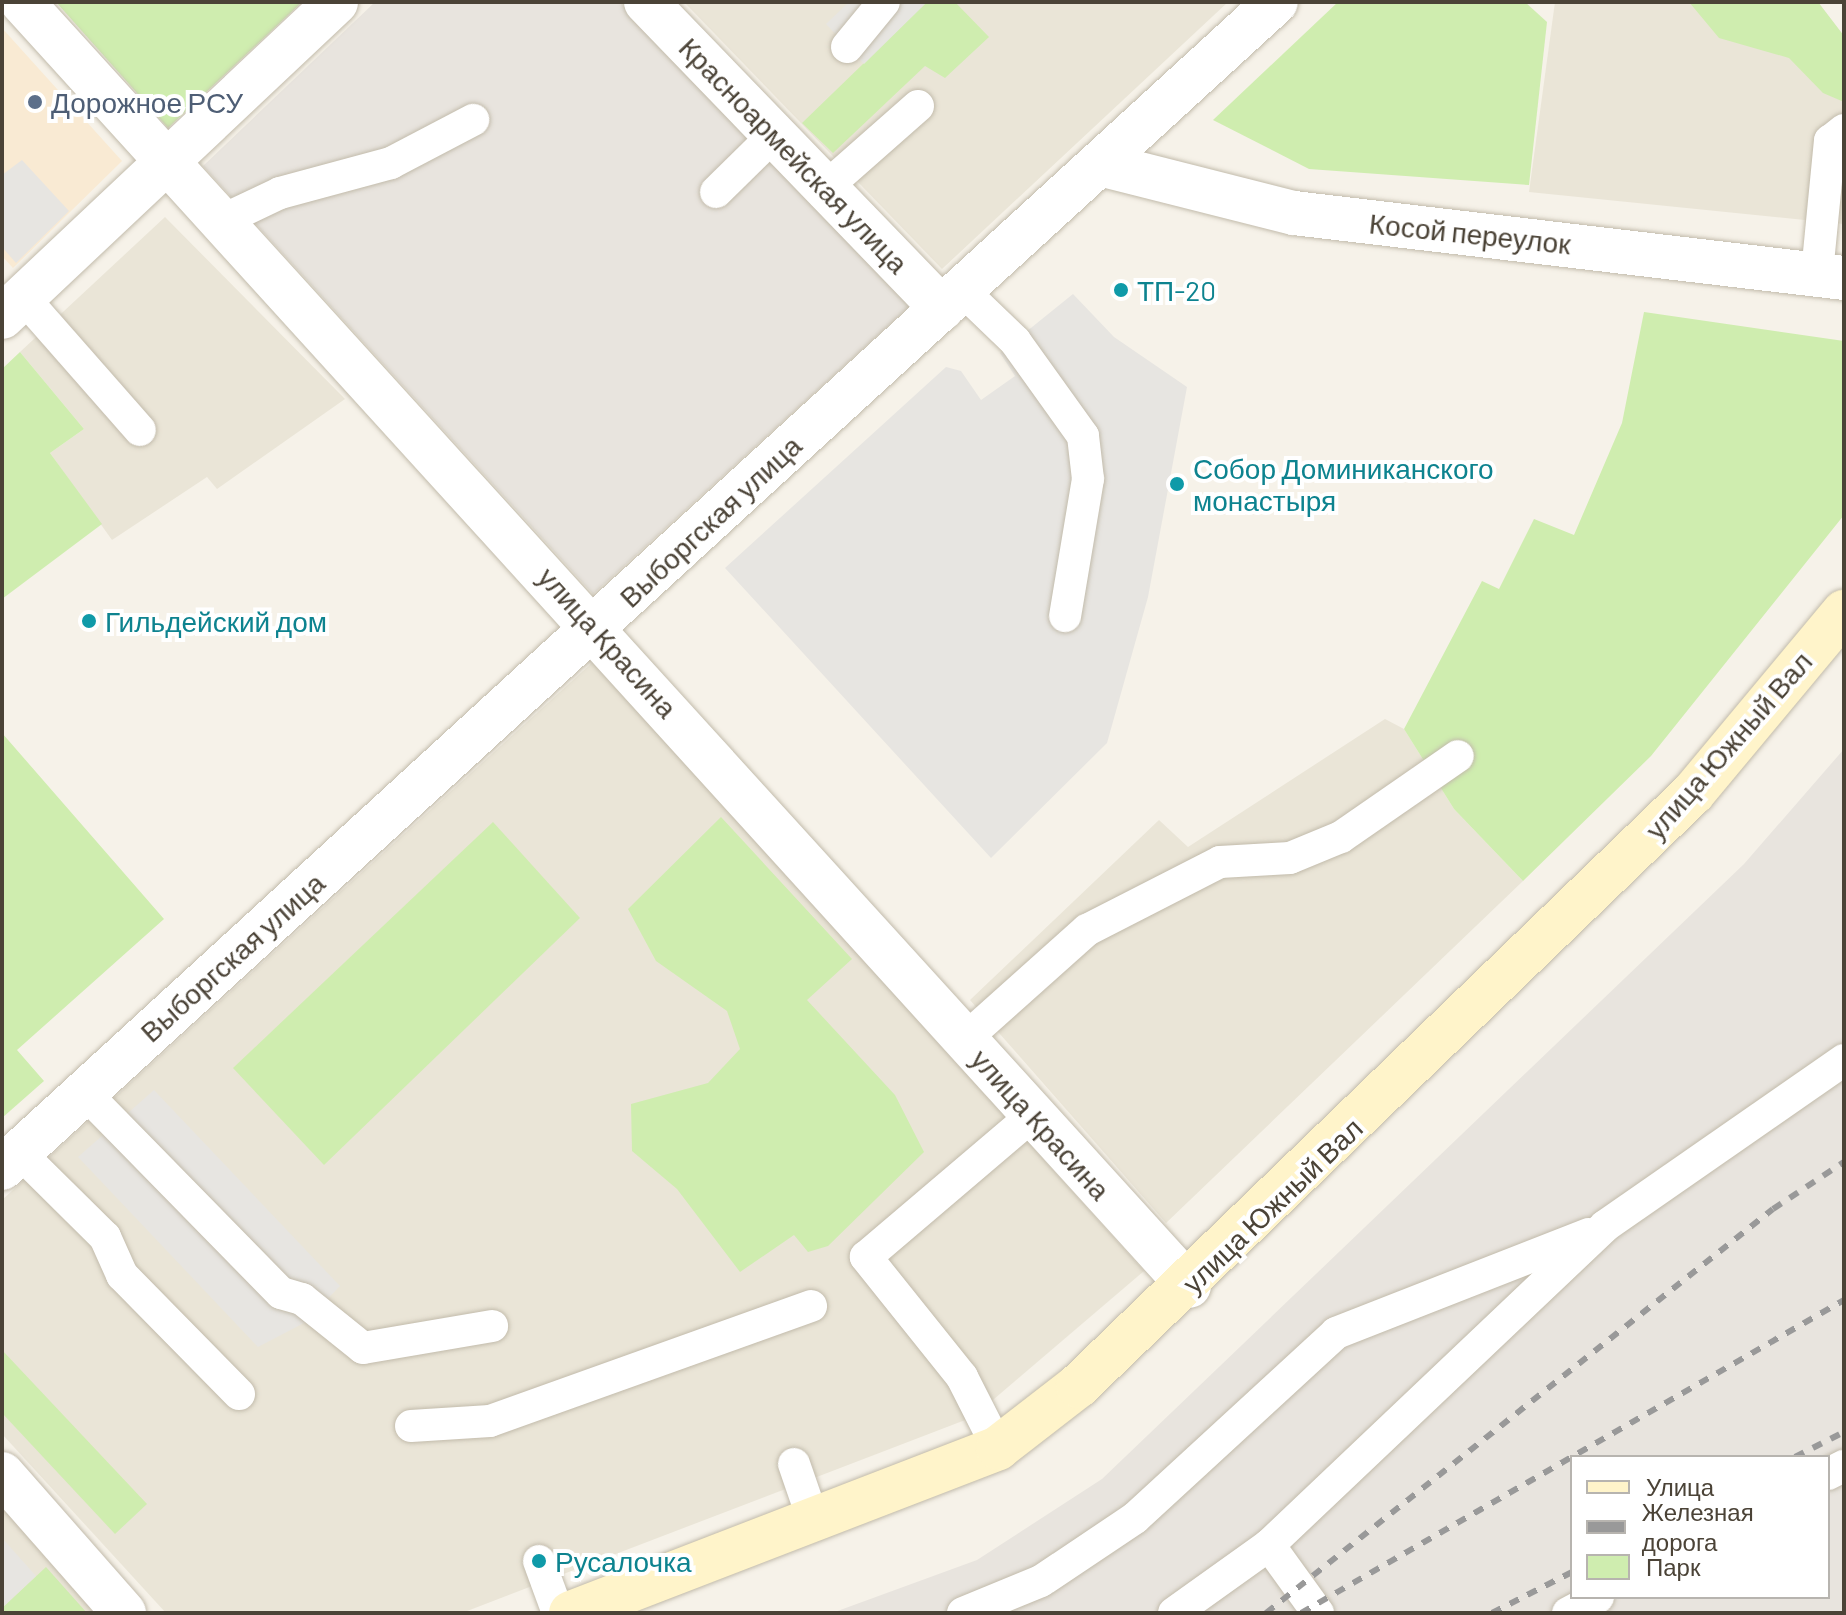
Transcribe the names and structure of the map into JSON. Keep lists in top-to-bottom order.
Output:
{
  "streets": {
    "street": [
      "Красноармейская улица",
      "Косой переулок",
      "Выборгская улица",
      "улица Красина",
      "улица Южный Вал"
    ]
  },
  "crossings": [
    ["Красноармейская улица", "Выборгская улица"],
    ["Косой переулок", "Выборгская улица"],
    ["Выборгская улица", "улица Красина"],
    ["улица Красина", "улица Южный Вал"]
  ],
  "places": [
    "Дорожное РСУ",
    "ТП-20",
    "Собор Доминиканского монастыря",
    "Гильдейский дом",
    "Русалочка"
  ],
  "legend": ["Улица", "Железная дорога", "Парк"]
}
